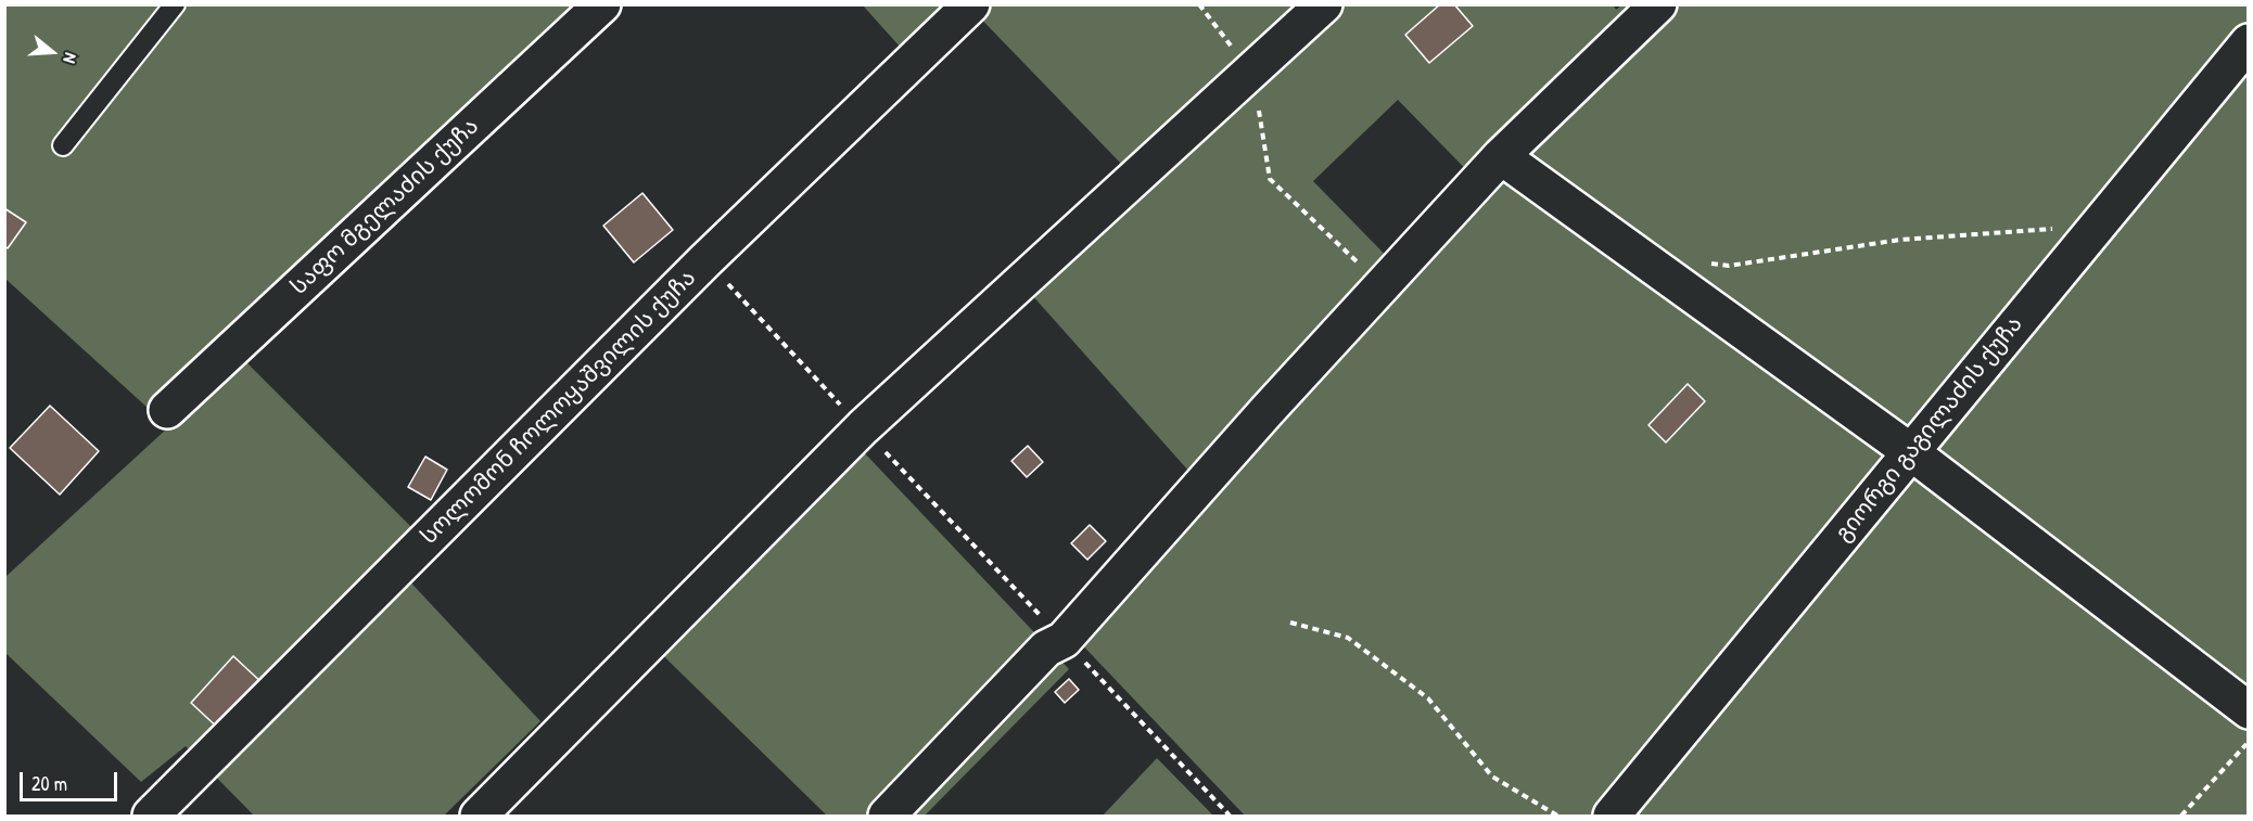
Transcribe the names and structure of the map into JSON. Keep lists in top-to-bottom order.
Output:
{
  "streets": {
    "street": ["საფო მგელაძის ქუჩა", "სოლომონ ჩოლოყაშვილის ქუჩა", "გიორგი გაგილაძის ქუჩა"]
  },
  "scale_bar": "20 m",
  "north": "right"
}
